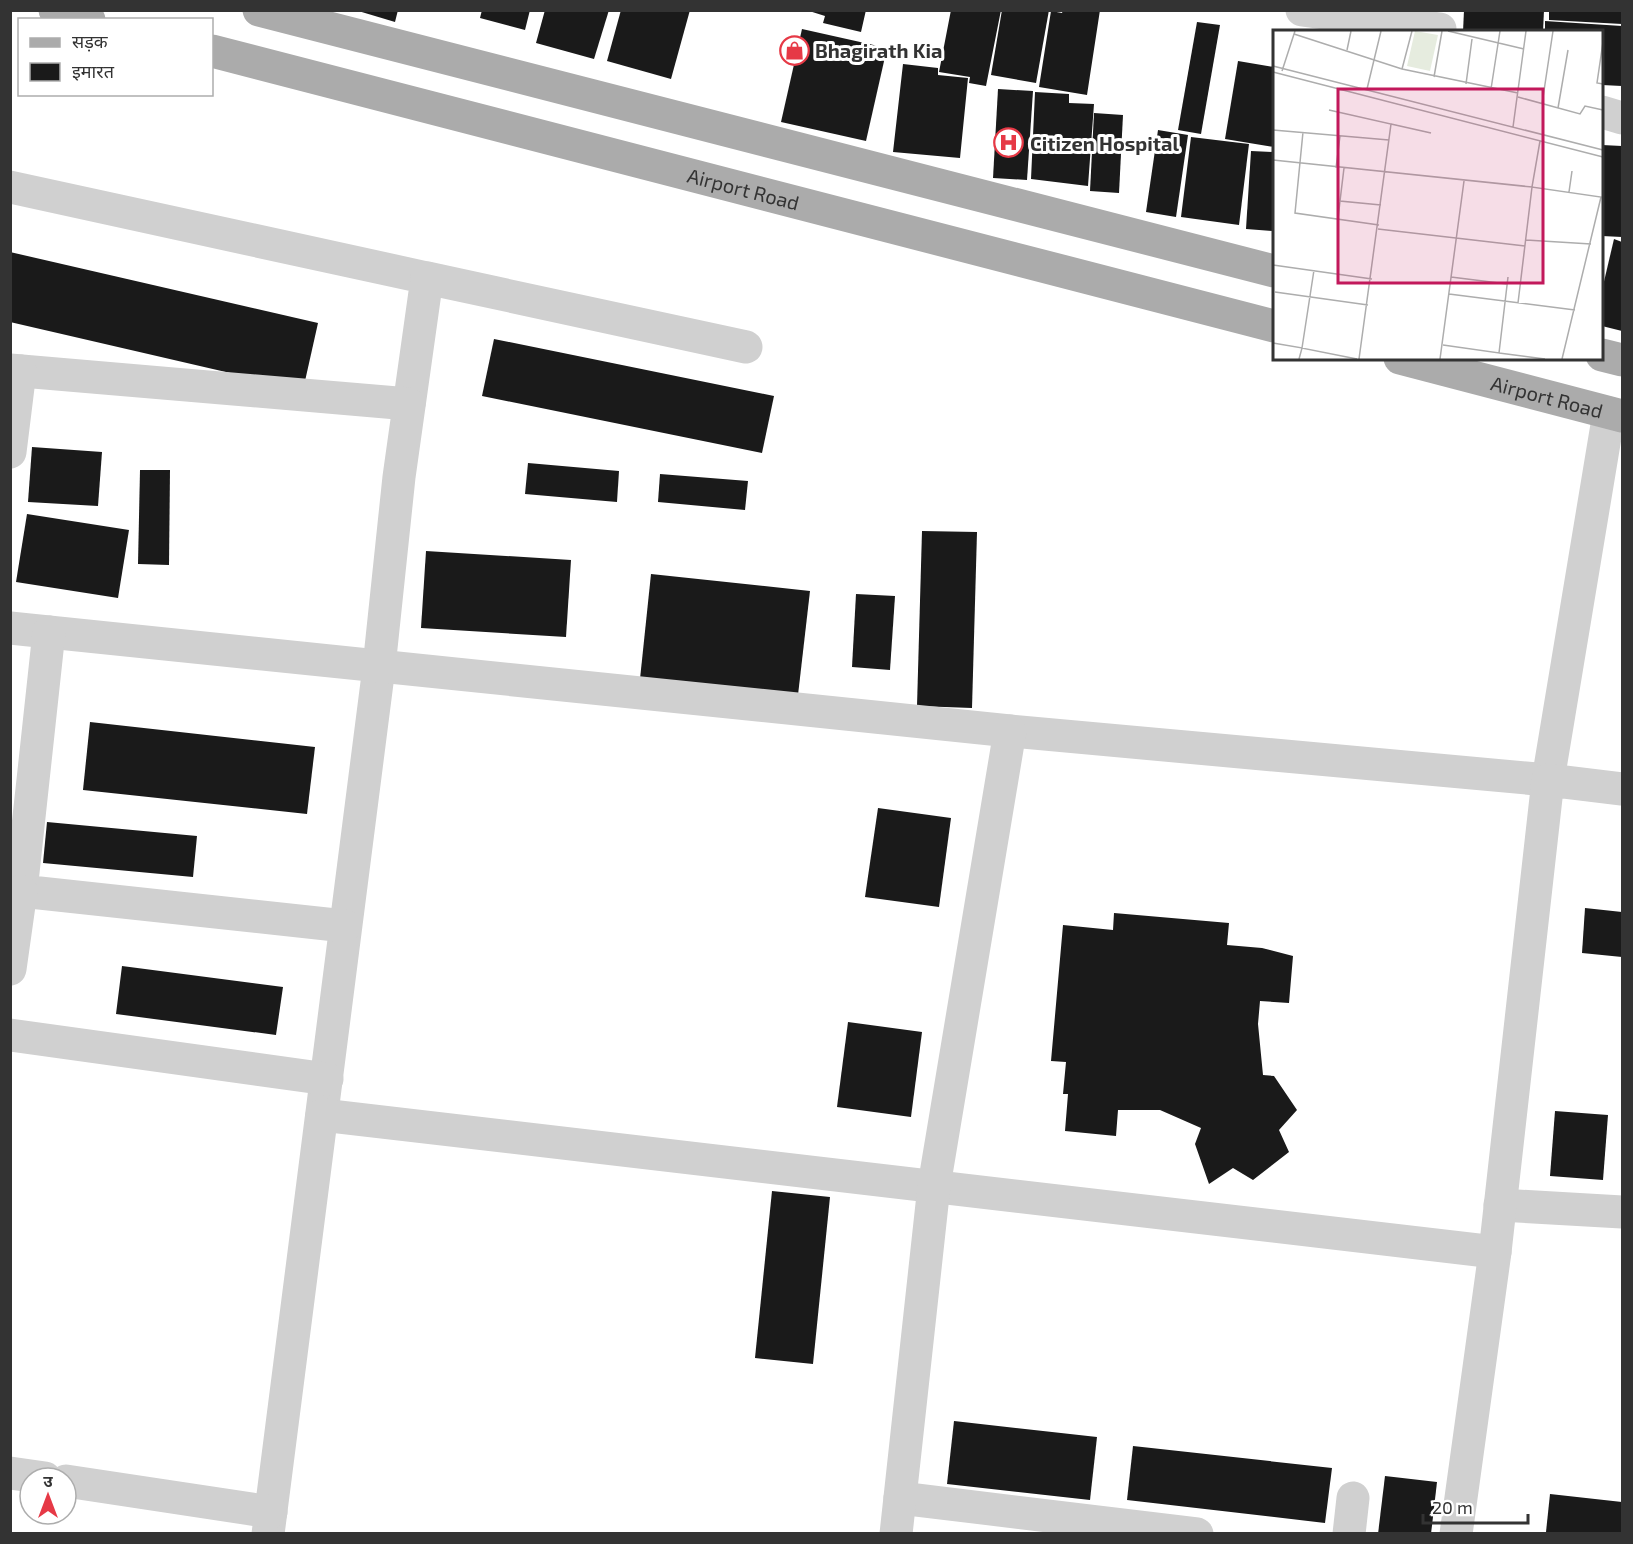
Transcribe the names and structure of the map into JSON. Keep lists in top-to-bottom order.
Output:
{
  "streets": {
    "main road": ["Airport Road"]
  },
  "places": {
    "shop": ["Bhagirath Kia"],
    "hospital": ["Citizen Hospital"]
  },
  "legend": ["सड़क", "इमारत"],
  "scale_bar": "20 m",
  "north": "top"
}
